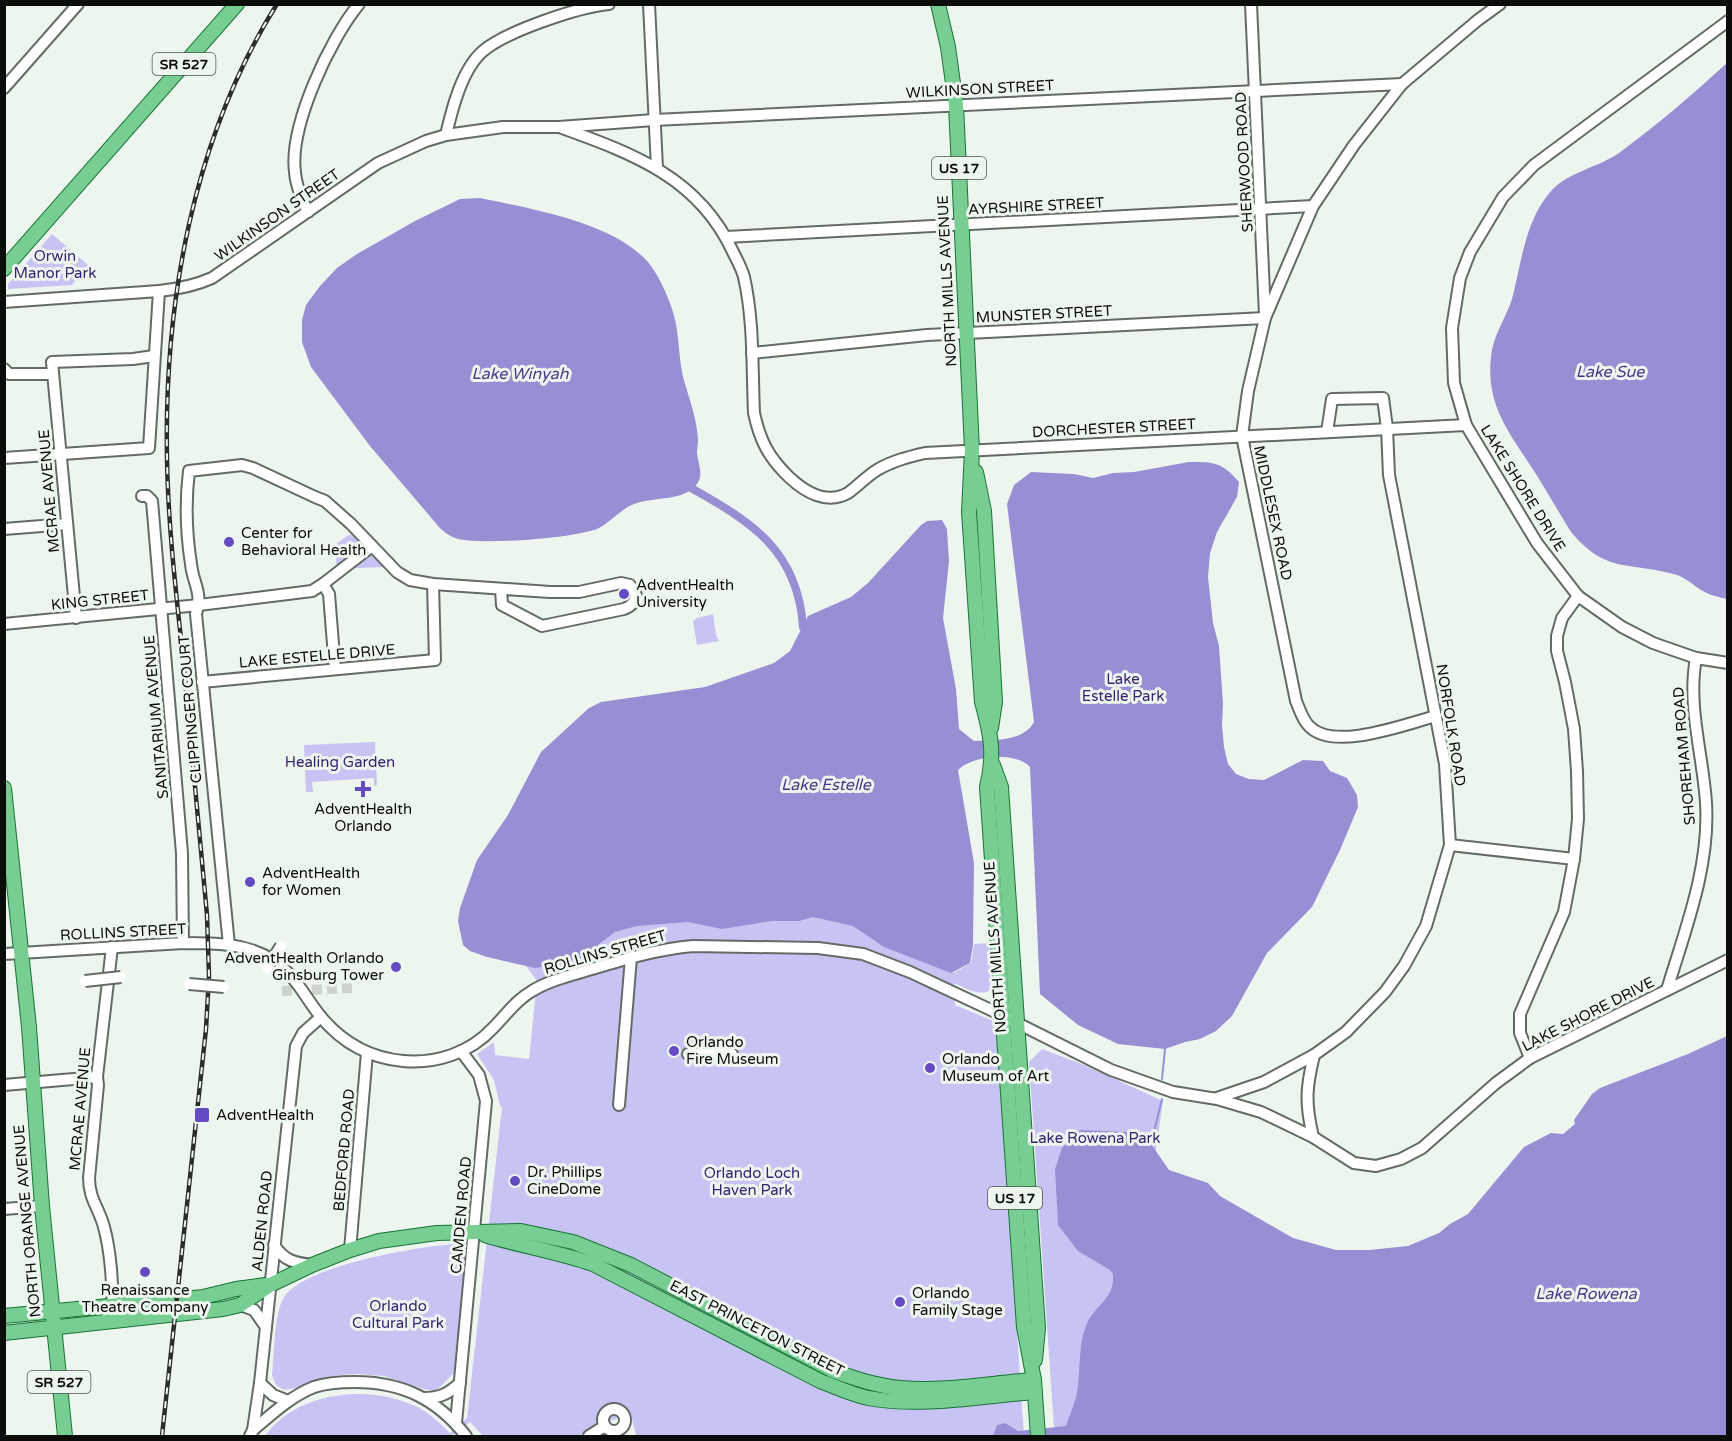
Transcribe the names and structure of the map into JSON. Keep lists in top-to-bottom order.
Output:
{
  "streets": {
    "main road": [
      "SR 527",
      "US 17",
      "NORTH MILLS AVENUE",
      "NORTH ORANGE AVENUE",
      "EAST PRINCETON STREET"
    ],
    "street": [
      "WILKINSON STREET",
      "SHERWOOD ROAD",
      "AYRSHIRE STREET",
      "MUNSTER STREET",
      "DORCHESTER STREET",
      "LAKE SHORE DRIVE",
      "MCRAE AVENUE",
      "MIDDLESEX ROAD",
      "KING STREET",
      "LAKE ESTELLE DRIVE",
      "CLIPPINGER COURT",
      "SANITARIUM AVENUE",
      "NORFOLK ROAD",
      "SHOREHAM ROAD",
      "ROLLINS STREET",
      "BEDFORD ROAD",
      "CAMDEN ROAD",
      "ALDEN ROAD"
    ]
  },
  "crossings": [
    ["WILKINSON STREET", "SHERWOOD ROAD"],
    ["WILKINSON STREET", "AYRSHIRE STREET"],
    ["WILKINSON STREET", "NORTH MILLS AVENUE"],
    ["WILKINSON STREET", "MUNSTER STREET"],
    ["WILKINSON STREET", "DORCHESTER STREET"],
    ["WILKINSON STREET", "MIDDLESEX ROAD"],
    ["SHERWOOD ROAD", "AYRSHIRE STREET"],
    ["SHERWOOD ROAD", "MUNSTER STREET"],
    ["SHERWOOD ROAD", "MIDDLESEX ROAD"],
    ["AYRSHIRE STREET", "NORTH MILLS AVENUE"],
    ["AYRSHIRE STREET", "MIDDLESEX ROAD"],
    ["NORTH MILLS AVENUE", "MUNSTER STREET"],
    ["NORTH MILLS AVENUE", "DORCHESTER STREET"],
    ["NORTH MILLS AVENUE", "LAKE SHORE DRIVE"],
    ["NORTH MILLS AVENUE", "ROLLINS STREET"],
    ["NORTH MILLS AVENUE", "EAST PRINCETON STREET"],
    ["MUNSTER STREET", "DORCHESTER STREET"],
    ["MUNSTER STREET", "MIDDLESEX ROAD"],
    ["DORCHESTER STREET", "LAKE SHORE DRIVE"],
    ["DORCHESTER STREET", "MIDDLESEX ROAD"],
    ["DORCHESTER STREET", "NORFOLK ROAD"],
    ["LAKE SHORE DRIVE", "NORFOLK ROAD"],
    ["LAKE SHORE DRIVE", "SHOREHAM ROAD"],
    ["LAKE SHORE DRIVE", "ROLLINS STREET"],
    ["MCRAE AVENUE", "KING STREET"],
    ["MCRAE AVENUE", "ROLLINS STREET"],
    ["MCRAE AVENUE", "EAST PRINCETON STREET"],
    ["MIDDLESEX ROAD", "NORFOLK ROAD"],
    ["KING STREET", "CLIPPINGER COURT"],
    ["KING STREET", "SANITARIUM AVENUE"],
    ["LAKE ESTELLE DRIVE", "CLIPPINGER COURT"],
    ["CLIPPINGER COURT", "ROLLINS STREET"],
    ["SANITARIUM AVENUE", "ROLLINS STREET"],
    ["ROLLINS STREET", "BEDFORD ROAD"],
    ["ROLLINS STREET", "CAMDEN ROAD"],
    ["ROLLINS STREET", "NORTH ORANGE AVENUE"],
    ["ROLLINS STREET", "ALDEN ROAD"],
    ["BEDFORD ROAD", "EAST PRINCETON STREET"],
    ["CAMDEN ROAD", "EAST PRINCETON STREET"],
    ["NORTH ORANGE AVENUE", "EAST PRINCETON STREET"],
    ["ALDEN ROAD", "EAST PRINCETON STREET"]
  ],
  "water": [
    "Lake Sue",
    "Lake Winyah",
    "Lake Estelle",
    "Lake Rowena"
  ],
  "parks": [
    "Orwin Manor Park",
    "Lake Estelle Park",
    "Healing Garden",
    "Lake Rowena Park",
    "Orlando Loch Haven Park",
    "Orlando Cultural Park"
  ],
  "places": {
    "other": [
      "Center for Behavioral Health",
      "AdventHealth University",
      "AdventHealth for Women",
      "AdventHealth Orlando Ginsburg Tower",
      "Orlando Fire Museum",
      "Orlando Museum of Art",
      "Dr. Phillips CineDome",
      "Renaissance Theatre Company",
      "Orlando Family Stage"
    ],
    "health": ["AdventHealth Orlando"],
    "transit": ["AdventHealth"]
  }
}
